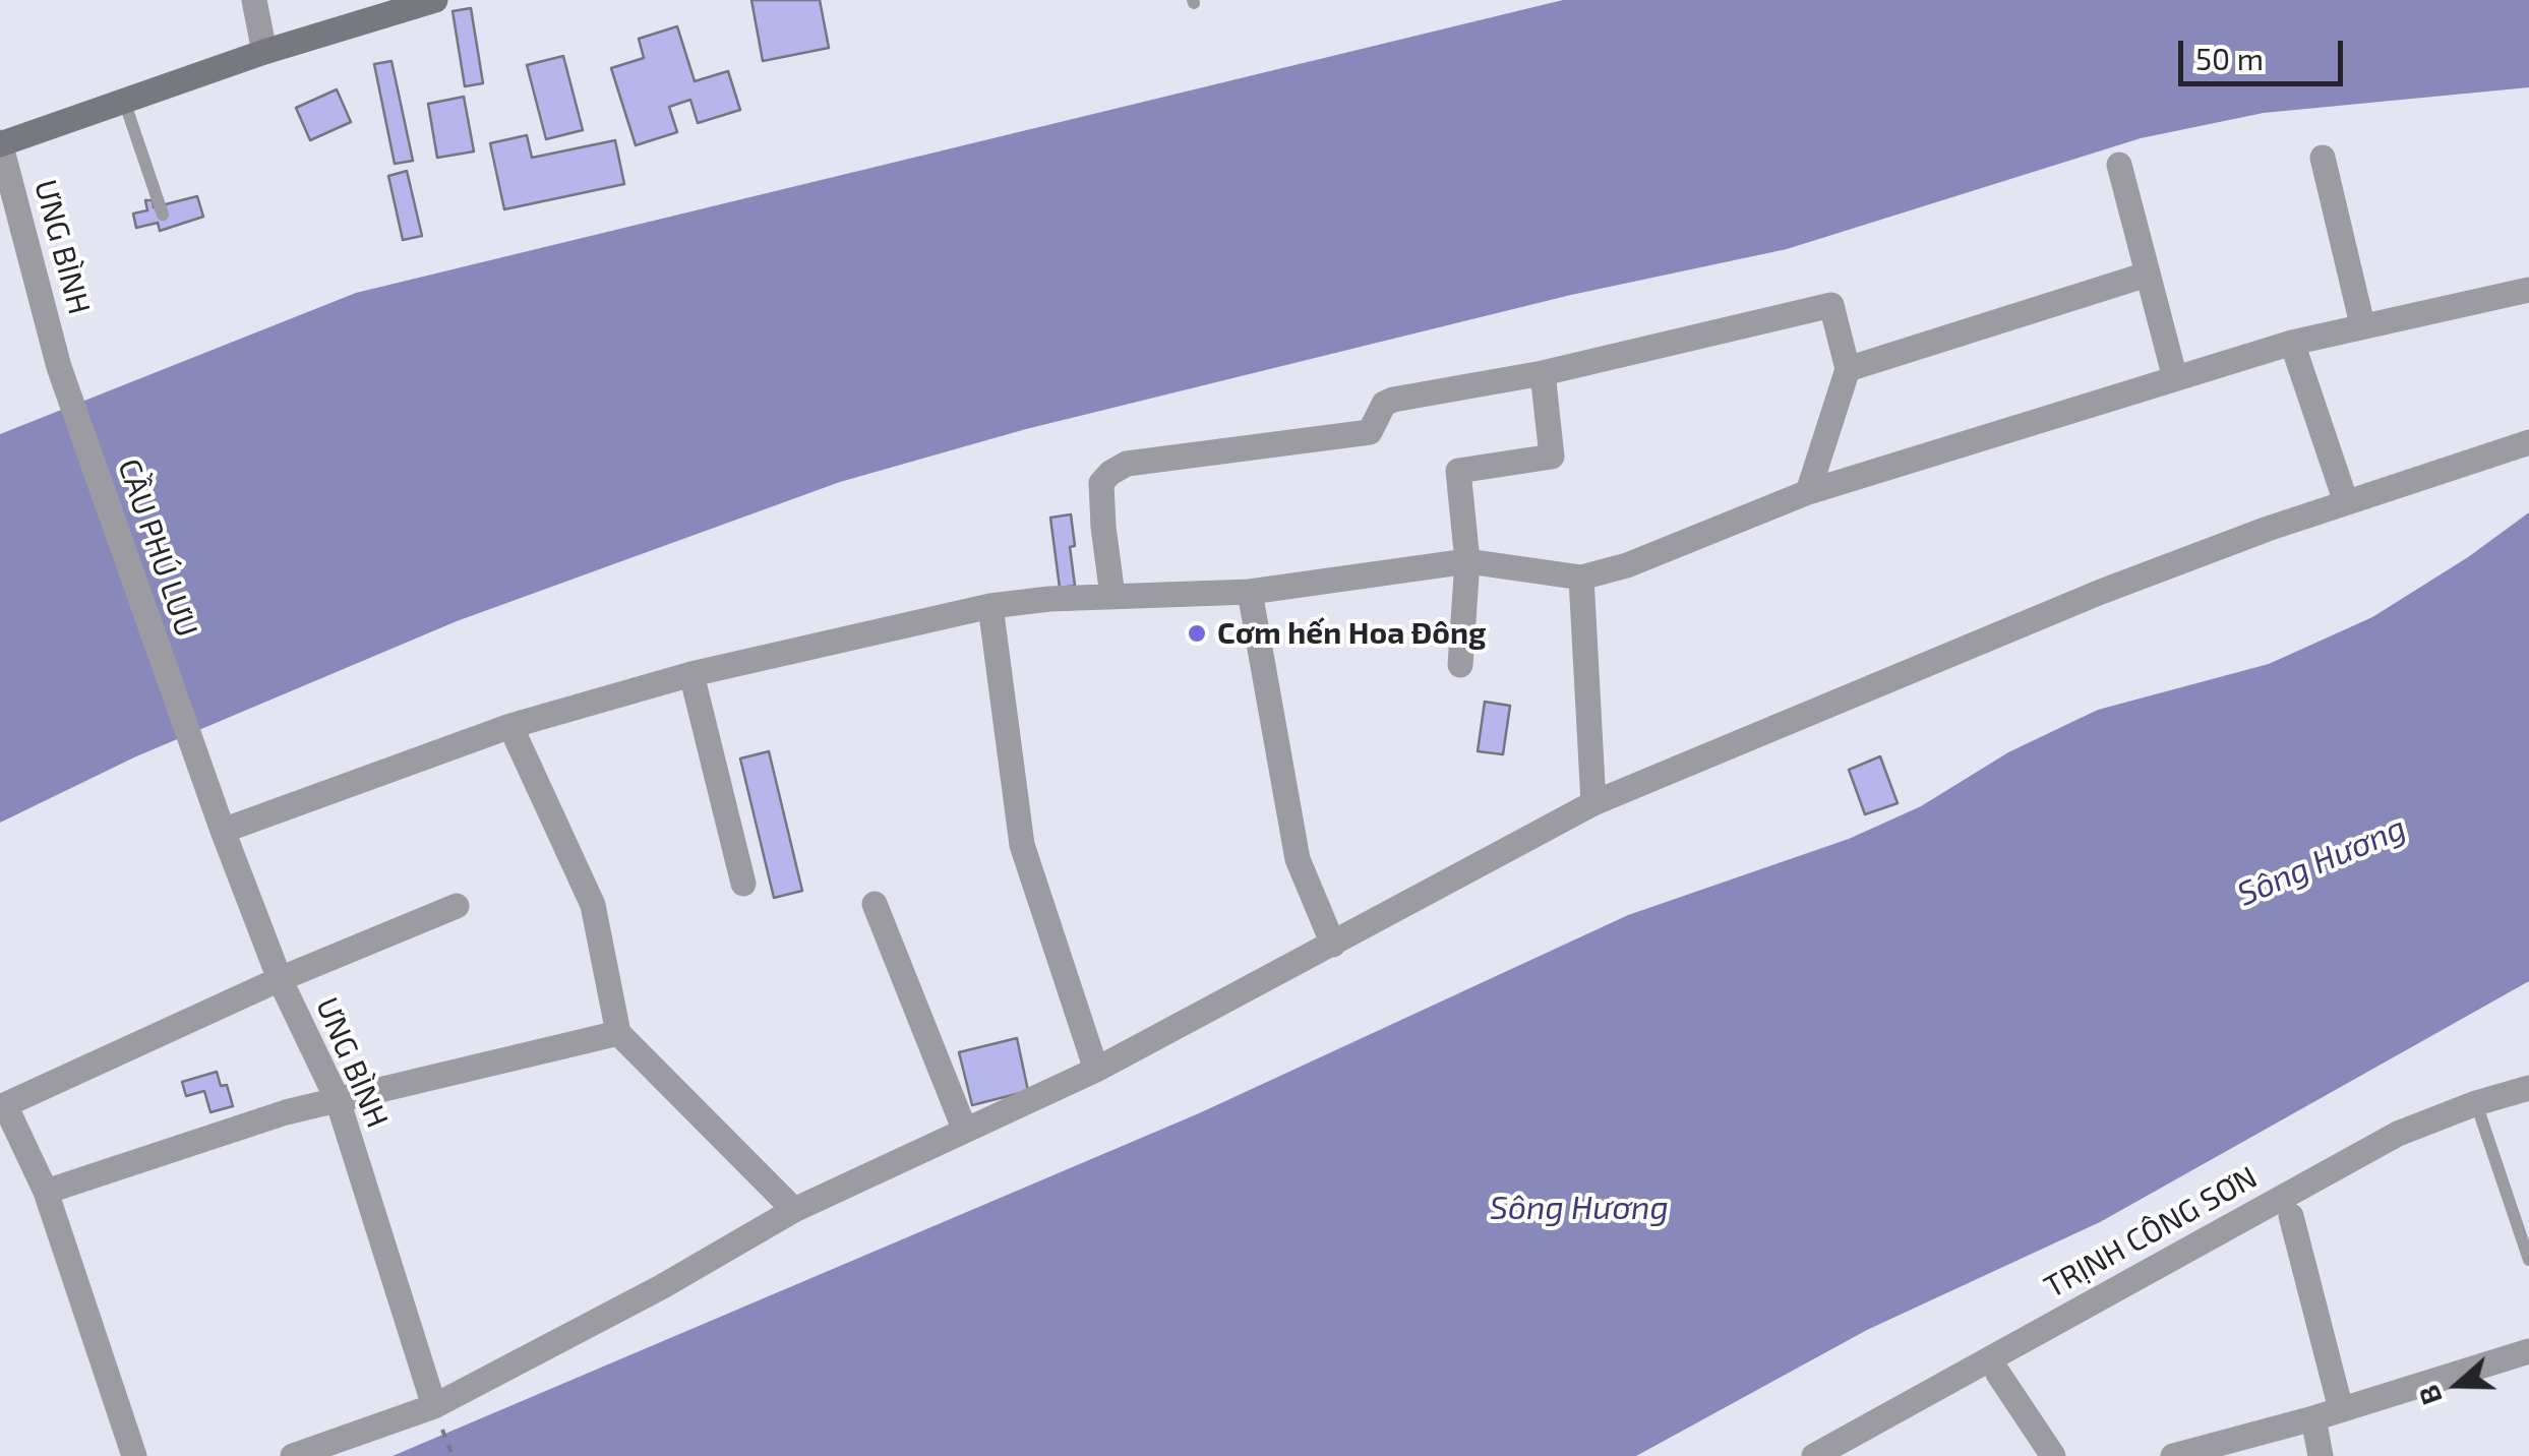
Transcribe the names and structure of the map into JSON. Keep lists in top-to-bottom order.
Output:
{
  "streets": {
    "street": ["ƯNG BÌNH", "CẦU PHÚ LƯU", "TRỊNH CÔNG SƠN"]
  },
  "crossings": [
    ["ƯNG BÌNH", "CẦU PHÚ LƯU"]
  ],
  "water": ["Sông Hương"],
  "places": ["Cơm hến Hoa Đông"],
  "scale_bar": "50 m",
  "north": "left"
}
